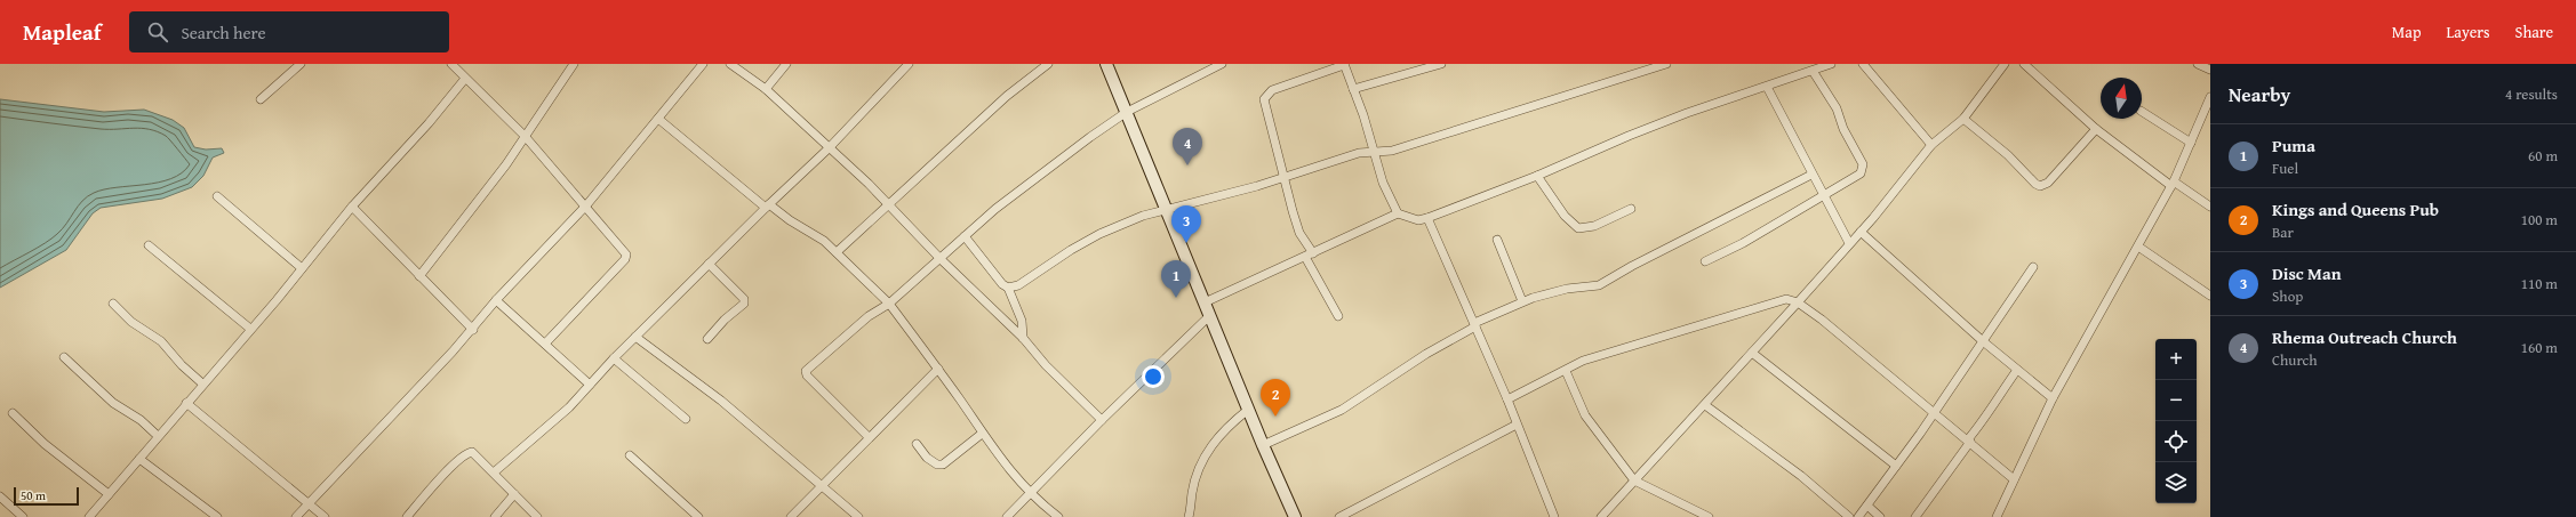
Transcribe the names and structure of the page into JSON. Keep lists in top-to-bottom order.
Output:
{
  "scale_bar": "50 m",
  "north": "top",
  "page": {
    "header": "Mapleaf",
    "search": "Search here",
    "nav": ["Map", "Layers", "Share"],
    "heading": ["Nearby", "4 results"],
    "list": [
      {
        "mark": "1",
        "name": "Puma",
        "note": "Fuel",
        "value": "60 m"
      },
      {
        "mark": "2",
        "name": "Kings and Queens Pub",
        "note": "Bar",
        "value": "100 m"
      },
      {
        "mark": "3",
        "name": "Disc Man",
        "note": "Shop",
        "value": "110 m"
      },
      {
        "mark": "4",
        "name": "Rhema Outreach Church",
        "note": "Church",
        "value": "160 m"
      }
    ],
    "pins": [
      "4",
      "3",
      "1",
      "2"
    ],
    "map_buttons": ["+", "−"],
    "scale": "50 m"
  }
}
